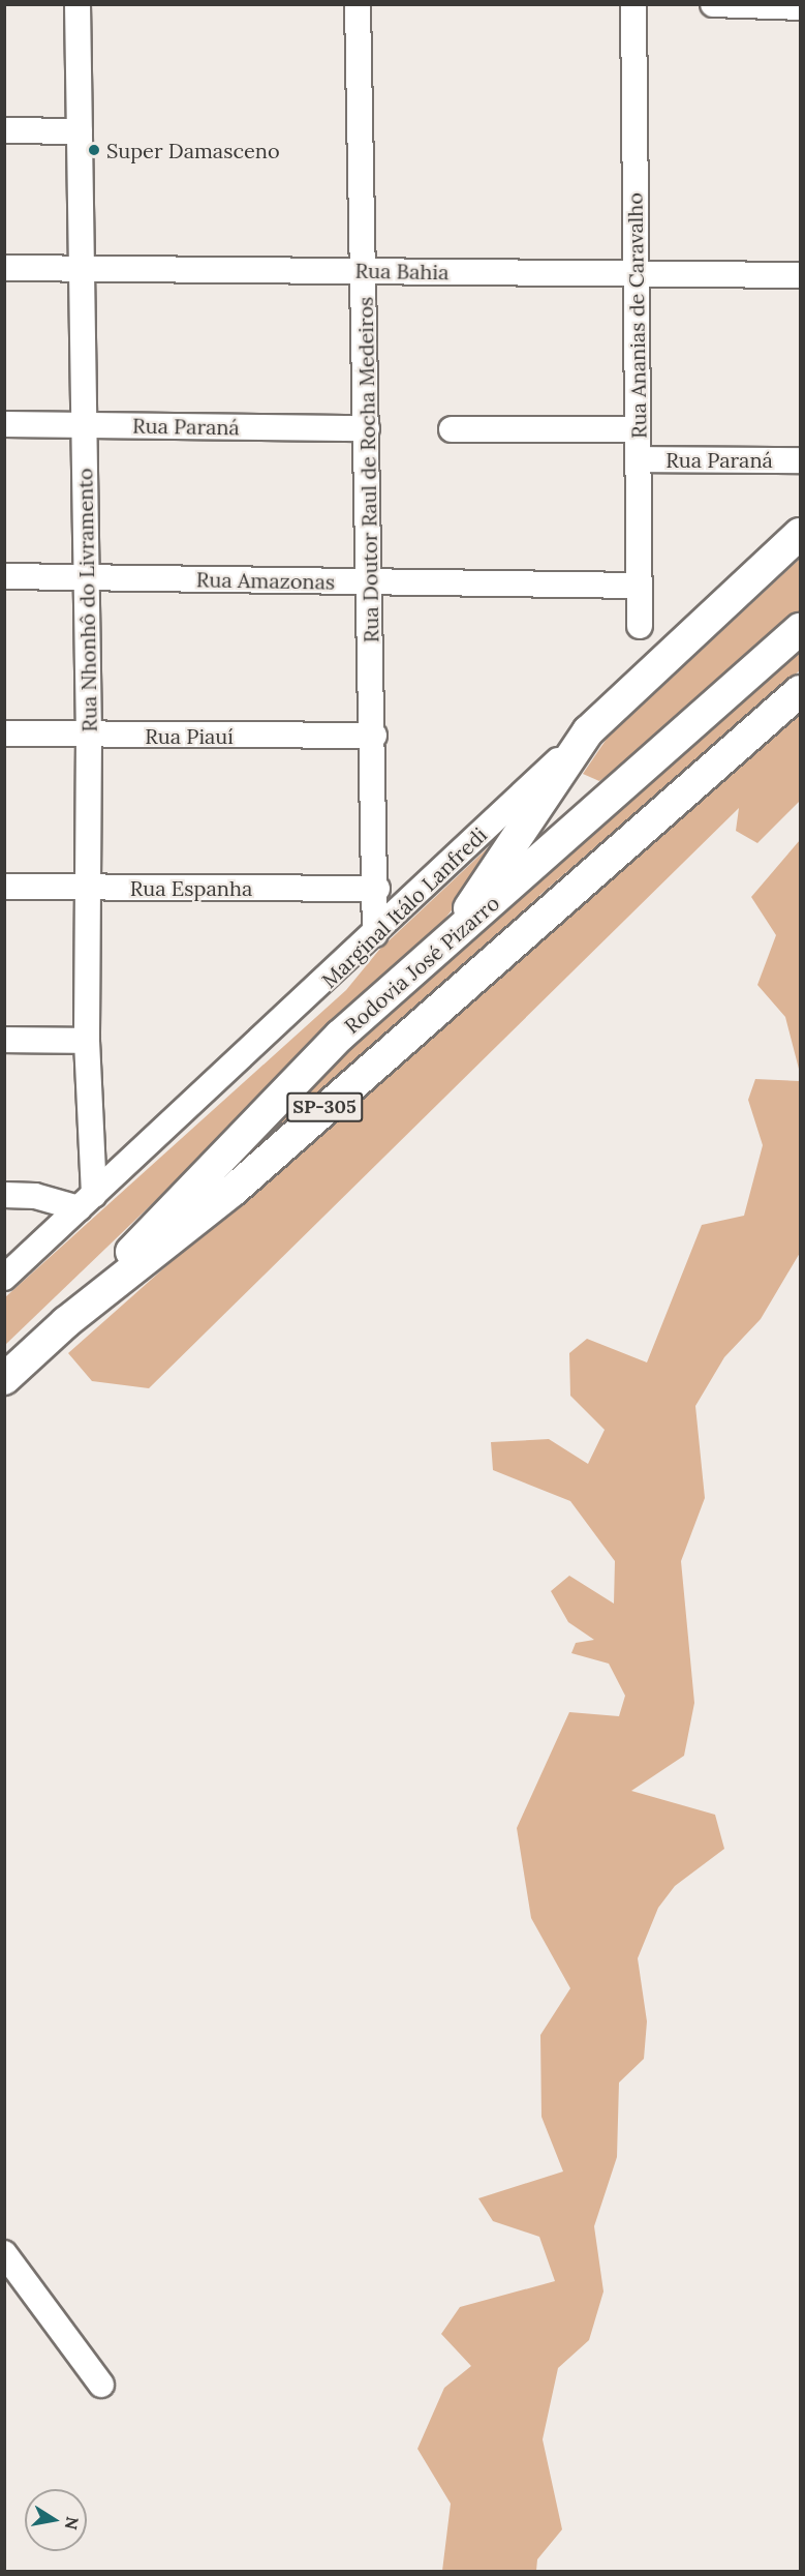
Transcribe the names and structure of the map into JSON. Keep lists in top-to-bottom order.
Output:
{
  "streets": {
    "main road": ["Marginal Itálo Lanfredi", "Rodovia José Pizarro", "SP-305"],
    "street": [
      "Rua Bahia",
      "Rua Ananias de Caravalho",
      "Rua Paraná",
      "Rua Doutor Raul de Rocha Medeiros",
      "Rua Amazonas",
      "Rua Nhonhô do Livramento",
      "Rua Piauí",
      "Rua Espanha"
    ]
  },
  "crossings": [
    ["Rua Bahia", "Rua Ananias de Caravalho"],
    ["Rua Bahia", "Rua Doutor Raul de Rocha Medeiros"],
    ["Rua Bahia", "Rua Nhonhô do Livramento"],
    ["Rua Ananias de Caravalho", "Rua Paraná"],
    ["Rua Ananias de Caravalho", "Rua Amazonas"],
    ["Rua Paraná", "Rua Doutor Raul de Rocha Medeiros"],
    ["Rua Paraná", "Rua Nhonhô do Livramento"],
    ["Rua Doutor Raul de Rocha Medeiros", "Rua Amazonas"],
    ["Rua Doutor Raul de Rocha Medeiros", "Rua Piauí"],
    ["Rua Doutor Raul de Rocha Medeiros", "Rua Espanha"],
    ["Rua Doutor Raul de Rocha Medeiros", "Marginal Itálo Lanfredi"],
    ["Rua Amazonas", "Rua Nhonhô do Livramento"],
    ["Rua Nhonhô do Livramento", "Rua Piauí"],
    ["Rua Nhonhô do Livramento", "Rua Espanha"],
    ["Rua Nhonhô do Livramento", "Marginal Itálo Lanfredi"]
  ],
  "places": ["Super Damasceno"],
  "north": "right"
}
